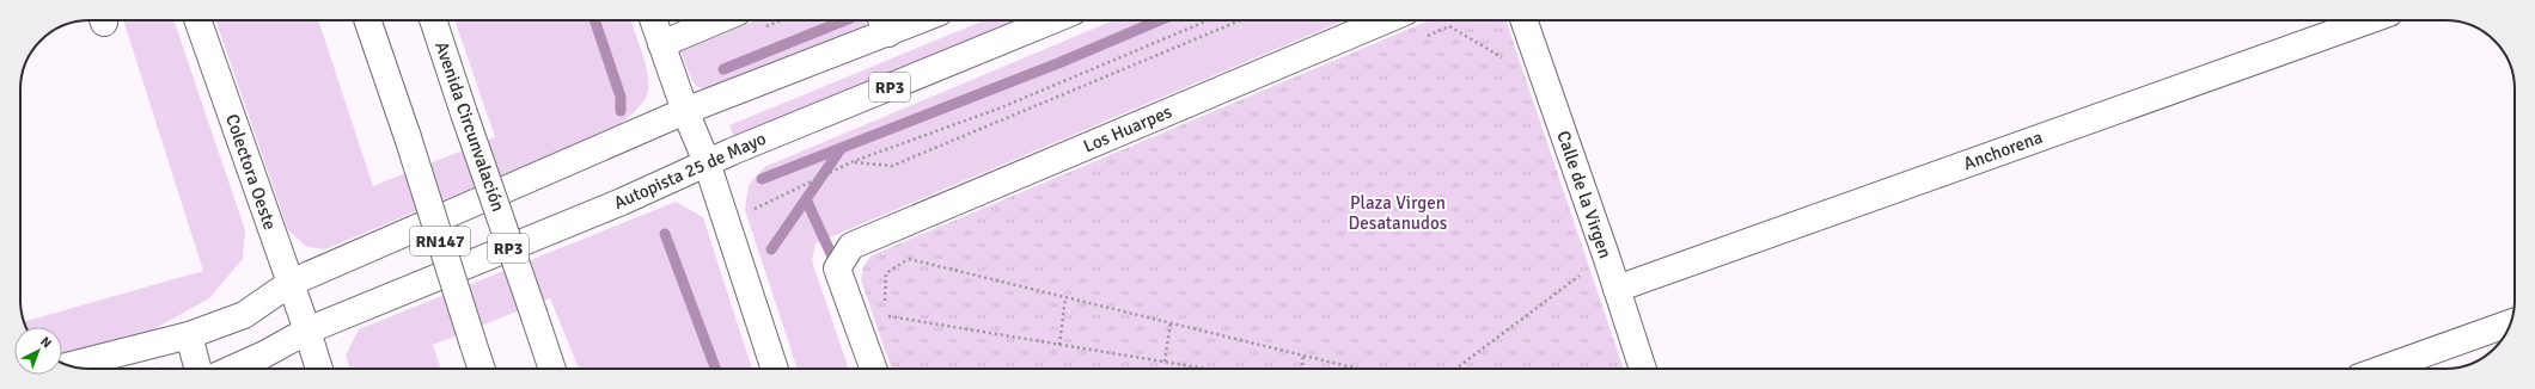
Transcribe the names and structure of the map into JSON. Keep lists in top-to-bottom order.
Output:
{
  "streets": {
    "main road": [
      "RP3",
      "Avenida Circunvalación",
      "Los Huarpes",
      "Anchorena",
      "Autopista 25 de Mayo",
      "Colectora Oeste",
      "Calle de la Virgen",
      "RN147"
    ]
  },
  "crossings": [
    ["RP3", "Autopista 25 de Mayo"],
    ["RP3", "Colectora Oeste"],
    ["Anchorena", "Calle de la Virgen"],
    ["Autopista 25 de Mayo", "Colectora Oeste"]
  ],
  "parks": ["Plaza Virgen Desatanudos"],
  "north": "top right"
}
